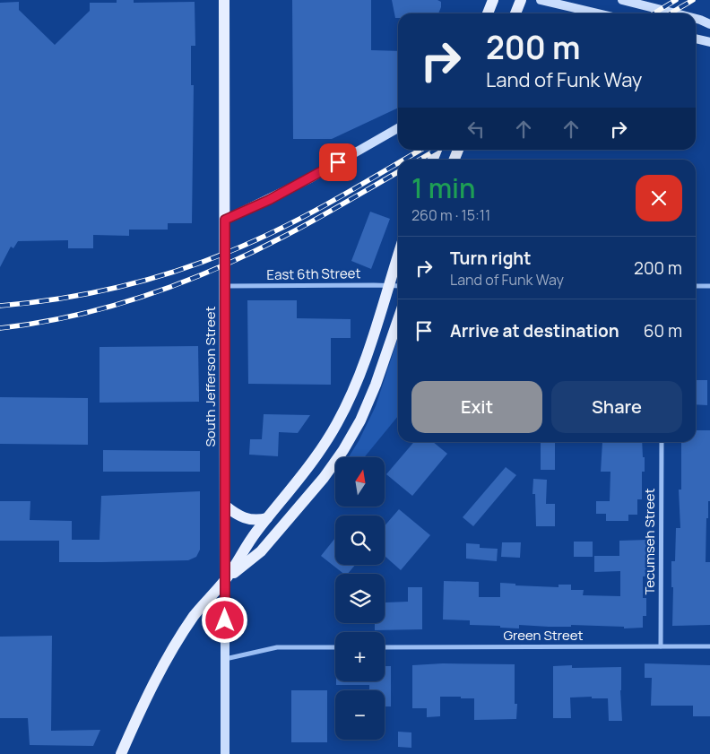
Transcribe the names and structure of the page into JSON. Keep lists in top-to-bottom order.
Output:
{
  "streets": {
    "main road": ["South Jefferson Street"],
    "street": ["East 6th Street", "Tecumseh Street", "Green Street"]
  },
  "crossings": [
    ["East 6th Street", "South Jefferson Street"],
    ["Tecumseh Street", "Green Street"]
  ],
  "north": "top",
  "page": {
    "turn": ["200 m", "Land of Funk Way"],
    "heading": ["1 min", "260 m · 15:11"],
    "list": [
      {
        "name": "Turn right",
        "note": "Land of Funk Way",
        "value": "200 m"
      },
      {
        "name": "Arrive at destination",
        "value": "60 m"
      }
    ],
    "buttons": ["Exit", "Share"],
    "map_buttons": ["+", "−"]
  }
}
